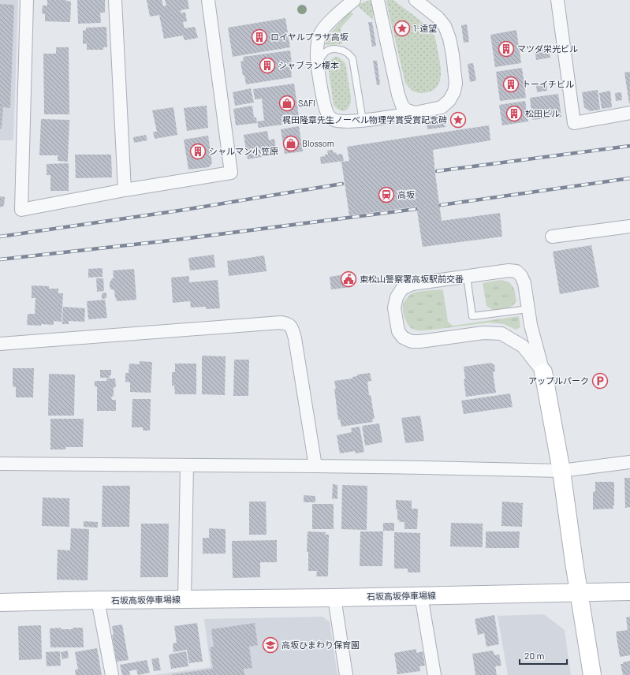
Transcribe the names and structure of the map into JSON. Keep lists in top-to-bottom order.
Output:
{
  "streets": {
    "main road": ["石坂高坂停車場線"]
  },
  "places": {
    "place": ["1-遠望", "梶田隆章先生ノーベル物理学賞受賞記念碑"],
    "building": [
      "ロイヤルプラザ高坂",
      "マツダ栄光ビル",
      "シャブラン榎本",
      "トーイチビル",
      "松田ビル",
      "シャルマン小笠原"
    ],
    "shop": ["SAFI", "Blossom"],
    "station": ["高坂"],
    "public building": ["東松山警察署高坂駅前交番"],
    "parking": ["アップルパーク"],
    "school or university": ["高坂ひまわり保育園"]
  },
  "scale_bar": "20 m"
}
